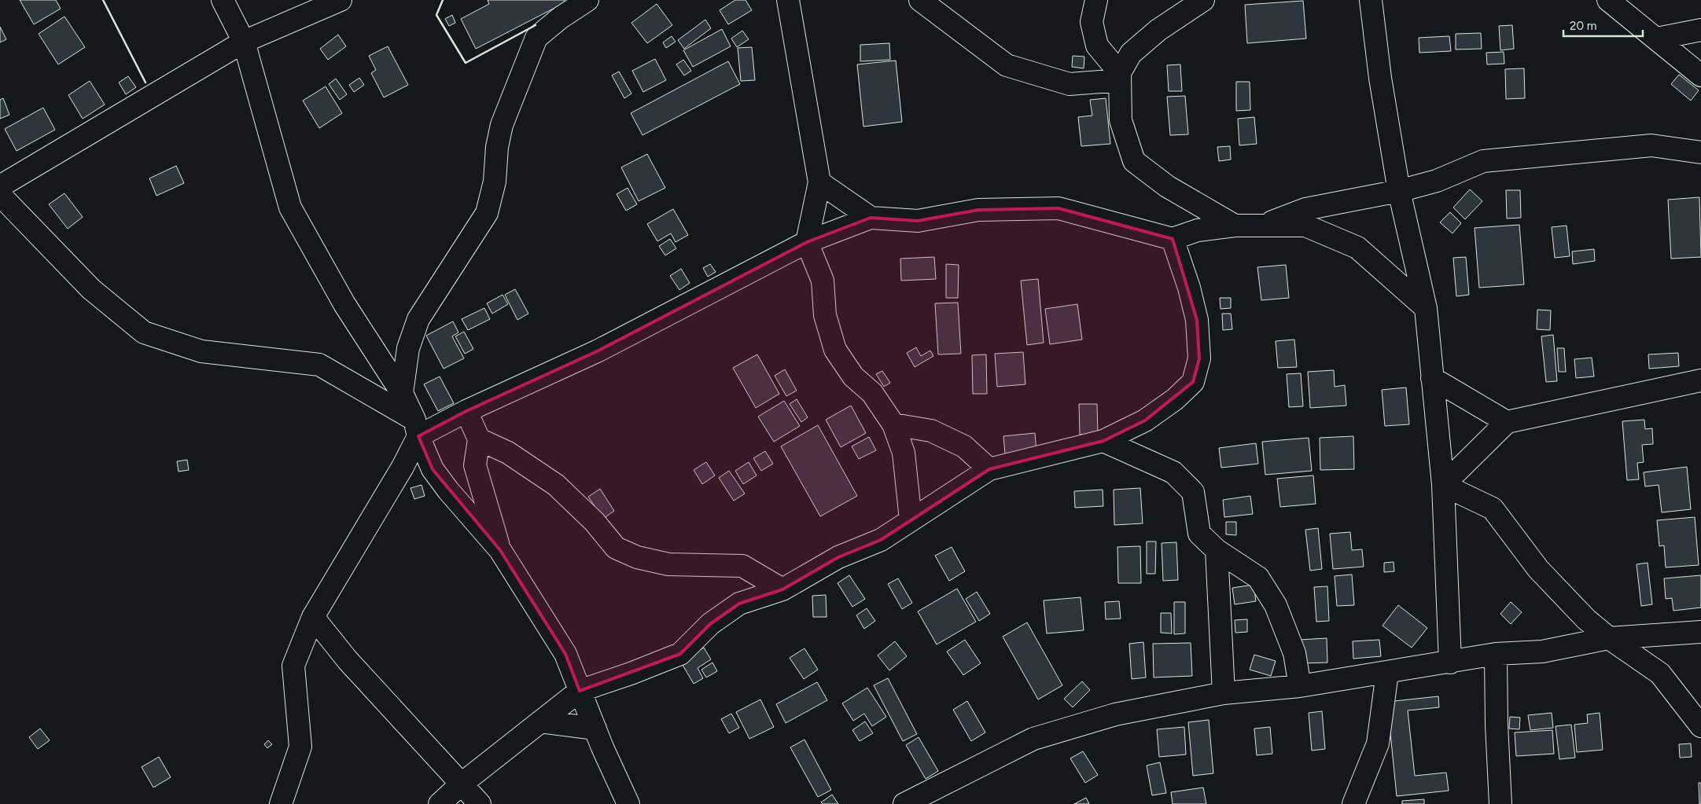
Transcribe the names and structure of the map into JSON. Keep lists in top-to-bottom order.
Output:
{
  "scale_bar": "20 m"
}
